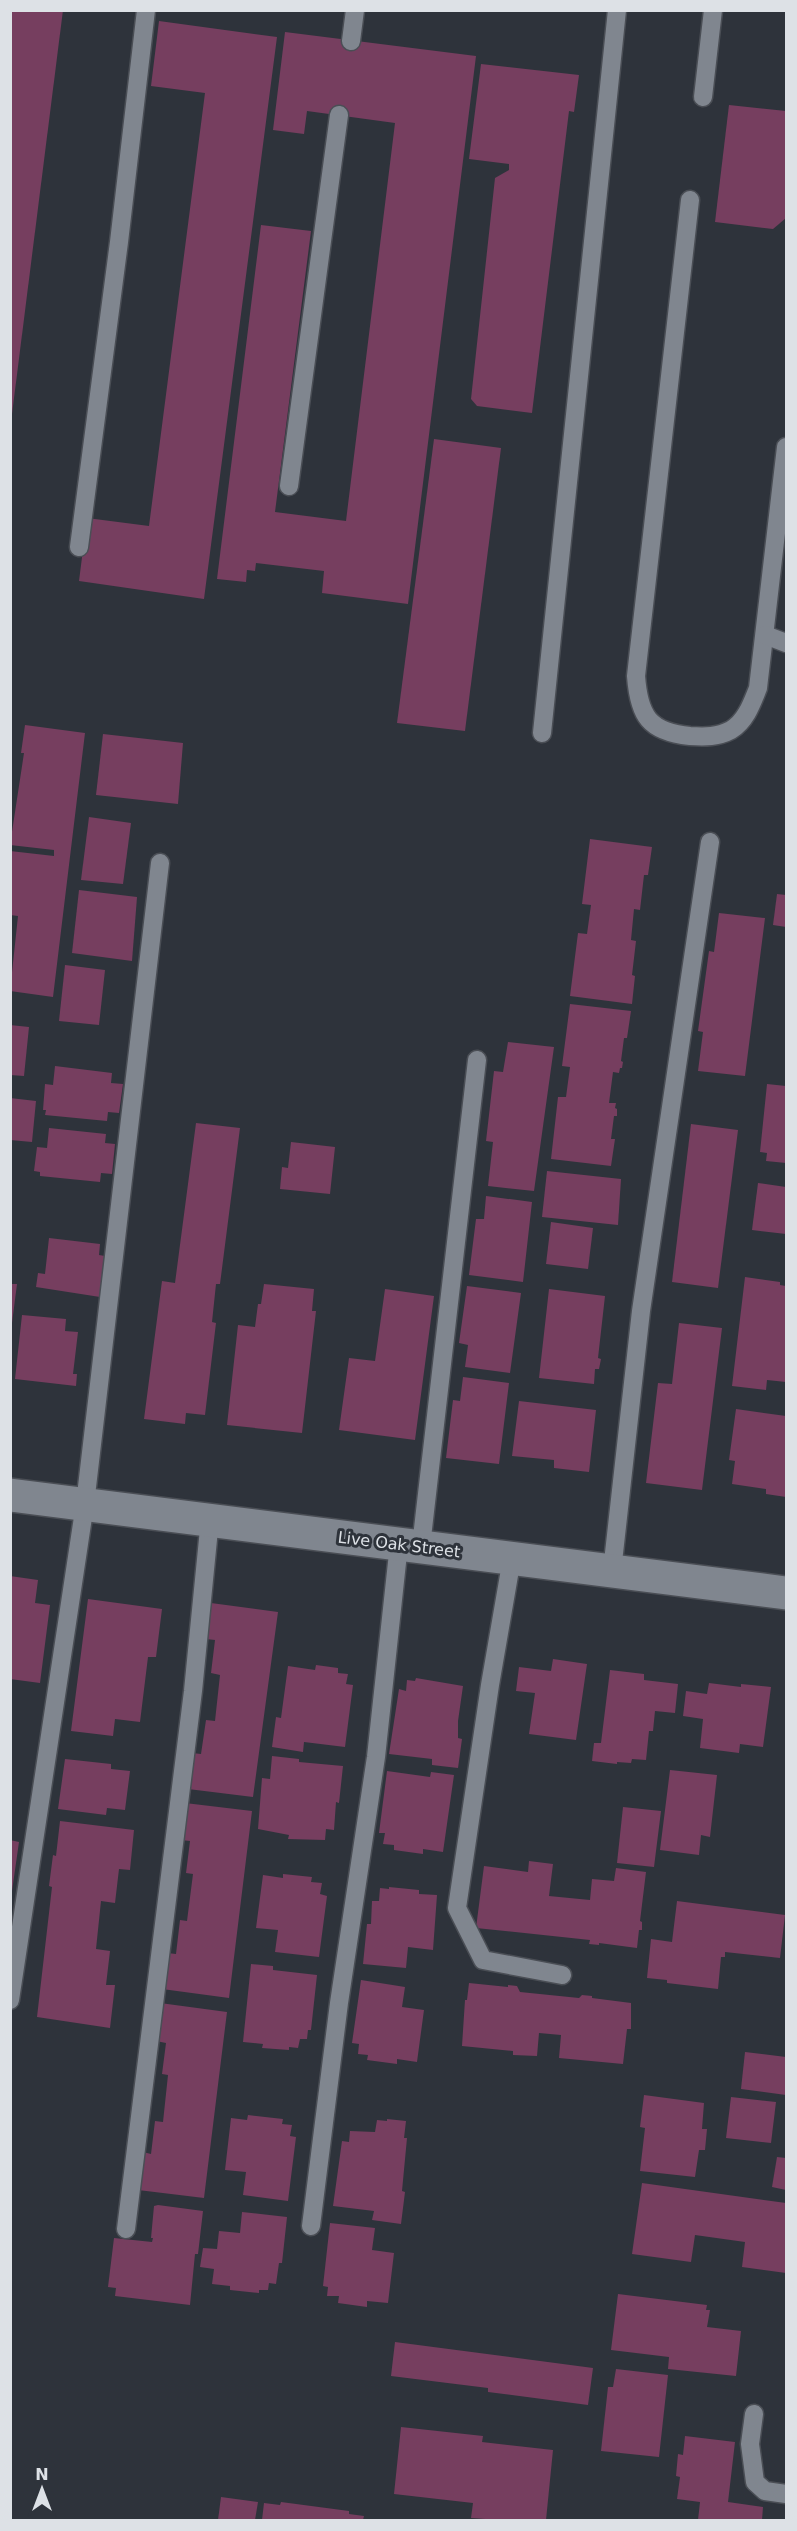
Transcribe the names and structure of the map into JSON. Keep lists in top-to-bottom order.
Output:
{
  "streets": {
    "street": ["Live Oak Street"]
  },
  "north": "top"
}
